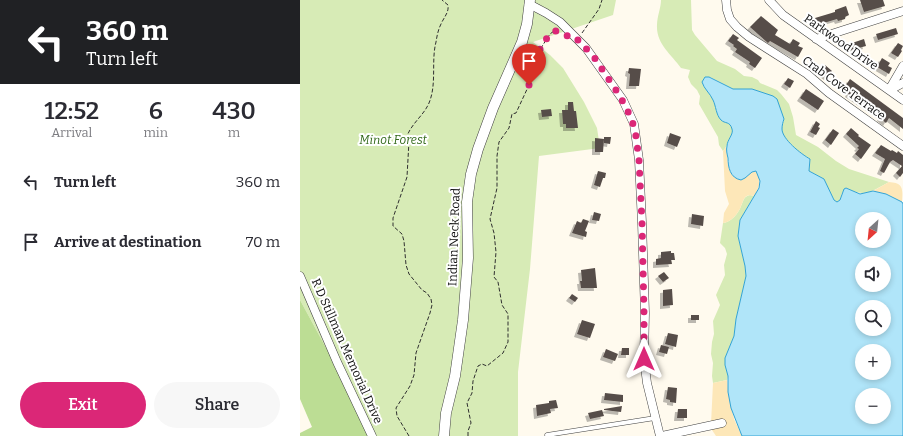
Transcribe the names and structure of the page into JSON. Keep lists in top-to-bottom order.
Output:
{
  "streets": {
    "street": [
      "Parkwood Drive",
      "Crab Cove Terrace",
      "Indian Neck Road",
      "R D Stillman Memorial Drive"
    ]
  },
  "parks": ["Minot Forest"],
  "north": "bottom left",
  "page": {
    "turn": ["360 m", "Turn left"],
    "eta": [
      "12:52",
      "Arrival",
      "6",
      "min",
      "430",
      "m"
    ],
    "list": [
      {
        "name": "Turn left",
        "value": "360 m"
      },
      {
        "name": "Arrive at destination",
        "value": "70 m"
      }
    ],
    "map_buttons": ["+", "−"],
    "buttons": ["Exit", "Share"]
  }
}
